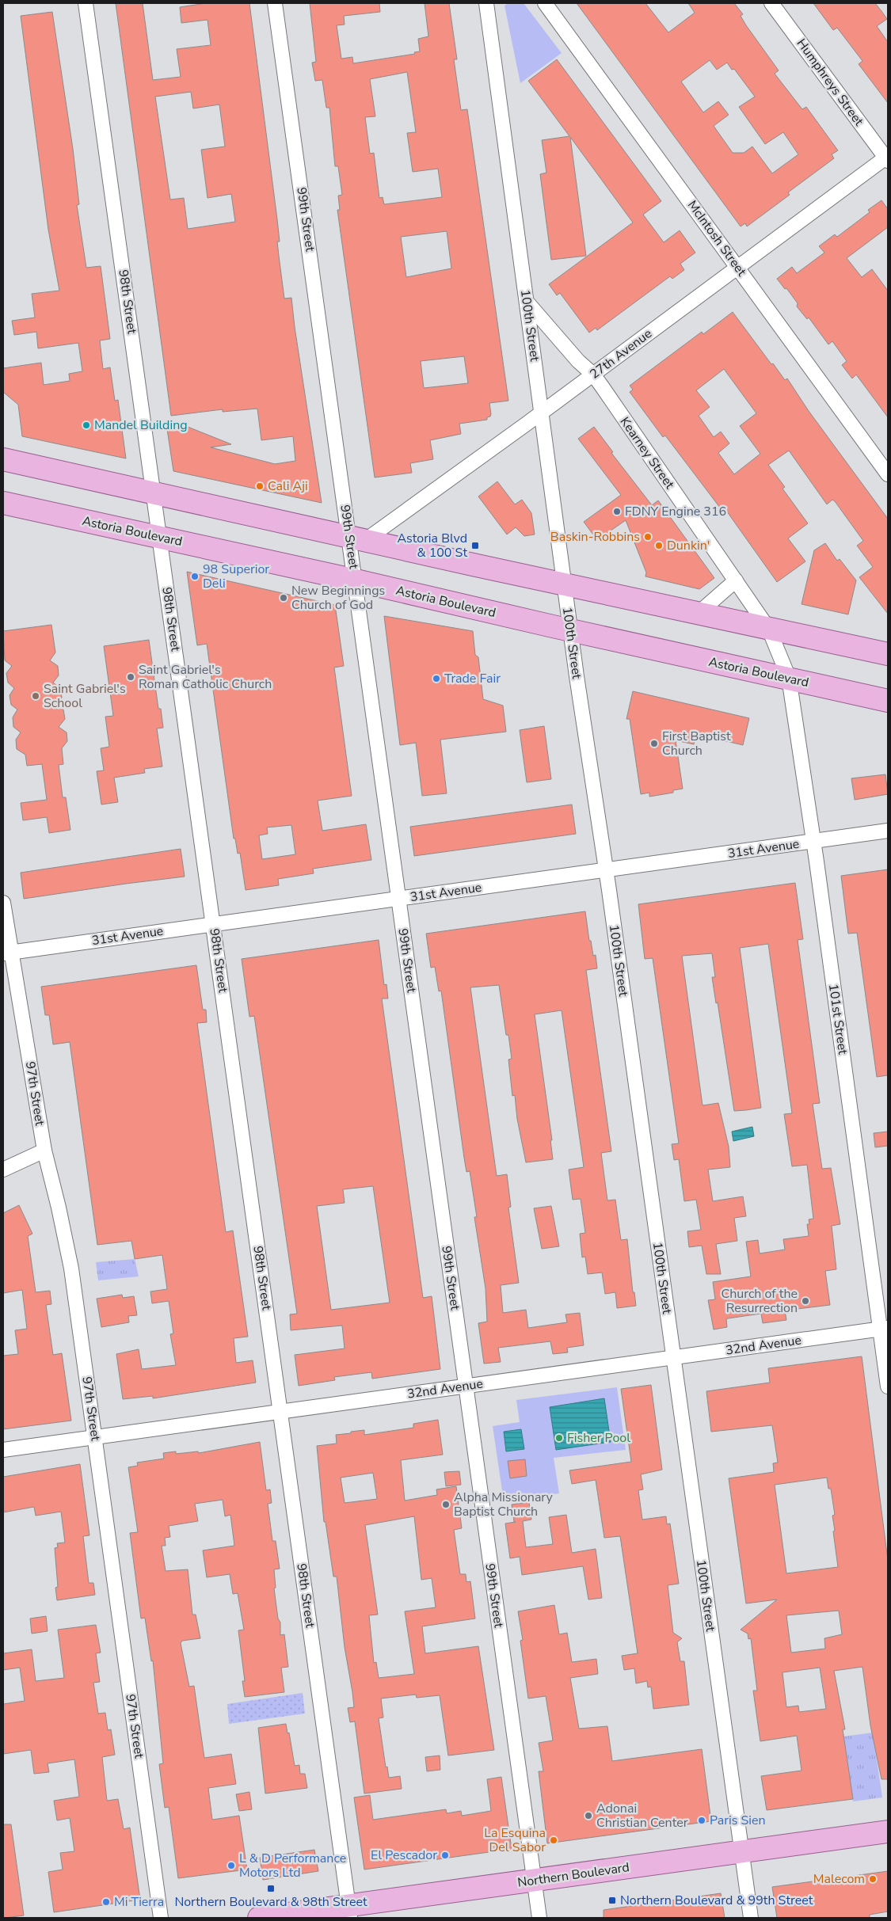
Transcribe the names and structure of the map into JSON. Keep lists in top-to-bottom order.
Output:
{
  "streets": {
    "main road": ["Astoria Boulevard", "Northern Boulevard"],
    "street": [
      "Humphreys Street",
      "99th Street",
      "McIntosh Street",
      "98th Street",
      "100th Street",
      "27th Avenue",
      "Kearney Street",
      "31st Avenue",
      "101st Street",
      "97th Street",
      "32nd Avenue"
    ]
  },
  "crossings": [
    ["Humphreys Street", "27th Avenue"],
    ["99th Street", "27th Avenue"],
    ["99th Street", "Astoria Boulevard"],
    ["99th Street", "31st Avenue"],
    ["99th Street", "32nd Avenue"],
    ["99th Street", "Northern Boulevard"],
    ["McIntosh Street", "27th Avenue"],
    ["98th Street", "Astoria Boulevard"],
    ["98th Street", "31st Avenue"],
    ["98th Street", "32nd Avenue"],
    ["98th Street", "Northern Boulevard"],
    ["100th Street", "27th Avenue"],
    ["100th Street", "Kearney Street"],
    ["100th Street", "Astoria Boulevard"],
    ["100th Street", "31st Avenue"],
    ["100th Street", "32nd Avenue"],
    ["100th Street", "Northern Boulevard"],
    ["27th Avenue", "Kearney Street"],
    ["Kearney Street", "101st Street"],
    ["Astoria Boulevard", "101st Street"],
    ["31st Avenue", "101st Street"],
    ["31st Avenue", "97th Street"],
    ["101st Street", "32nd Avenue"],
    ["97th Street", "32nd Avenue"]
  ],
  "places": {
    "other": [
      "Mandel Building",
      "Cali Aji",
      "FDNY Engine 316",
      "Baskin-Robbins",
      "Dunkin'",
      "98 Superior Deli",
      "New Beginnings Church of God",
      "Saint Gabriel's Roman Catholic Church",
      "Trade Fair",
      "Saint Gabriel's School",
      "First Baptist Church",
      "Church of the Resurrection",
      "Fisher Pool",
      "Alpha Missionary Baptist Church",
      "Adonai Christian Center",
      "Paris Sien",
      "La Esquina Del Sabor",
      "El Pescador",
      "L & D Performance Motors Ltd",
      "Malecom",
      "Mi Tierra"
    ],
    "transit": ["Astoria Blvd & 100 St", "Northern Boulevard & 98th Street", "Northern Boulevard & 99th Street"]
  }
}
